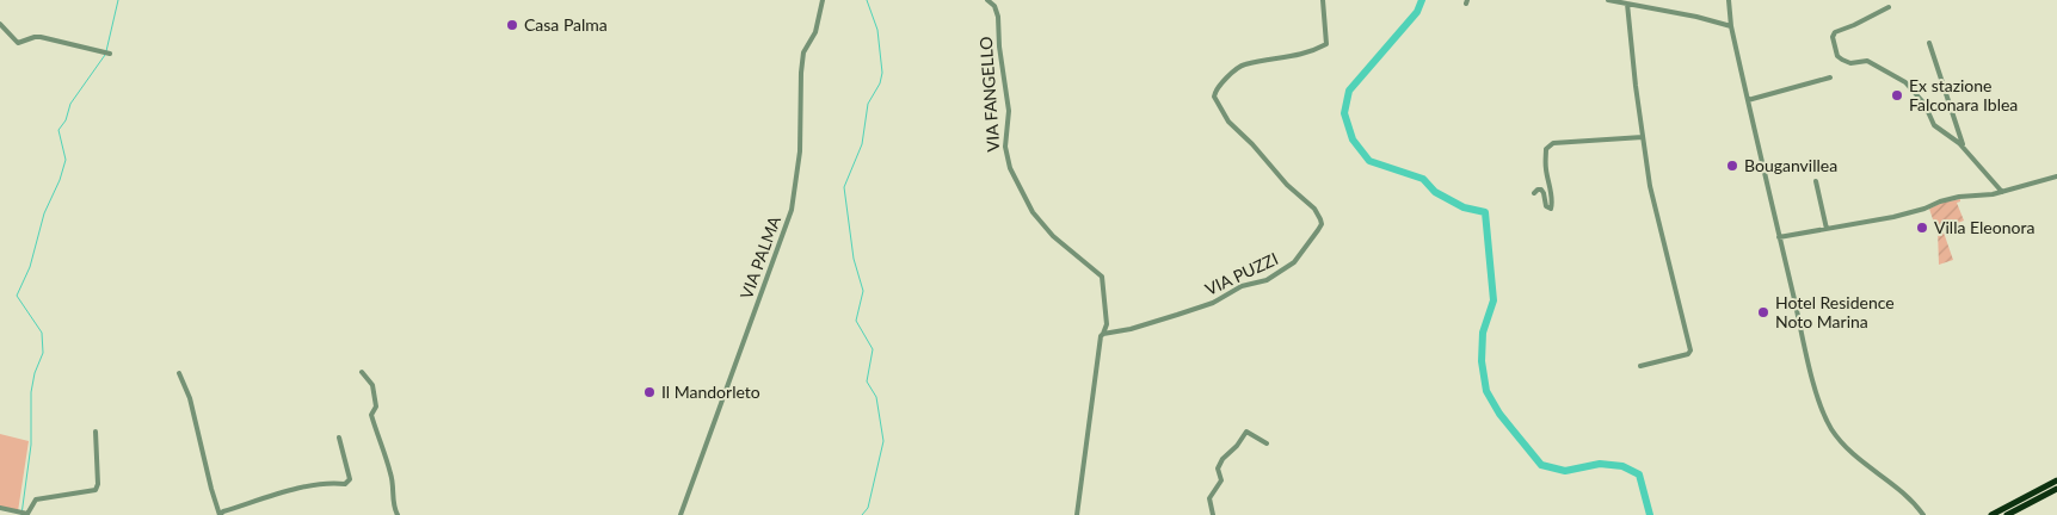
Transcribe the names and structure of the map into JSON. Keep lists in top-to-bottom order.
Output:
{
  "streets": {
    "street": ["VIA FANGELLO", "VIA PALMA", "VIA PUZZI"]
  },
  "crossings": [
    ["VIA FANGELLO", "VIA PUZZI"]
  ],
  "places": [
    "Casa Palma",
    "Ex stazione Falconara Iblea",
    "Bouganvillea",
    "Villa Eleonora",
    "Hotel Residence Noto Marina",
    "Il Mandorleto"
  ]
}
